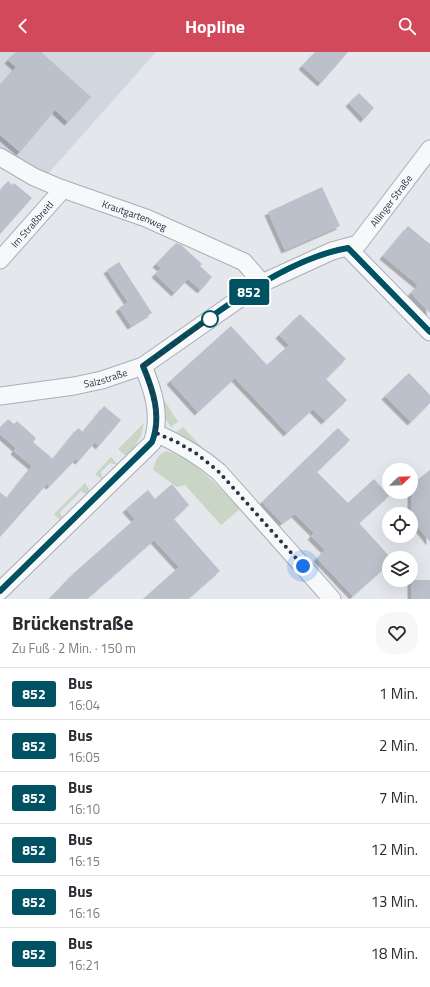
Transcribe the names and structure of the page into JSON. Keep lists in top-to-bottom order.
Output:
{
  "streets": {
    "street": [
      "Allinger Straße",
      "Krautgartenweg",
      "Im Straßbreitl",
      "Salzstraße"
    ]
  },
  "crossings": [
    ["Allinger Straße", "Salzstraße"],
    ["Krautgartenweg", "Im Straßbreitl"],
    ["Krautgartenweg", "Salzstraße"]
  ],
  "lines": ["bus line 852"],
  "north": "top right",
  "page": {
    "header": "Hopline",
    "on_map": "852",
    "heading": ["Brückenstraße", "Zu Fuß · 2 Min. · 150 m"],
    "list": [
      {
        "mark": "852",
        "name": "Bus",
        "note": "16:04",
        "value": "1 Min."
      },
      {
        "mark": "852",
        "name": "Bus",
        "note": "16:05",
        "value": "2 Min."
      },
      {
        "mark": "852",
        "name": "Bus",
        "note": "16:10",
        "value": "7 Min."
      },
      {
        "mark": "852",
        "name": "Bus",
        "note": "16:15",
        "value": "12 Min."
      },
      {
        "mark": "852",
        "name": "Bus",
        "note": "16:16",
        "value": "13 Min."
      },
      {
        "mark": "852",
        "name": "Bus",
        "note": "16:21",
        "value": "18 Min."
      }
    ]
  }
}
